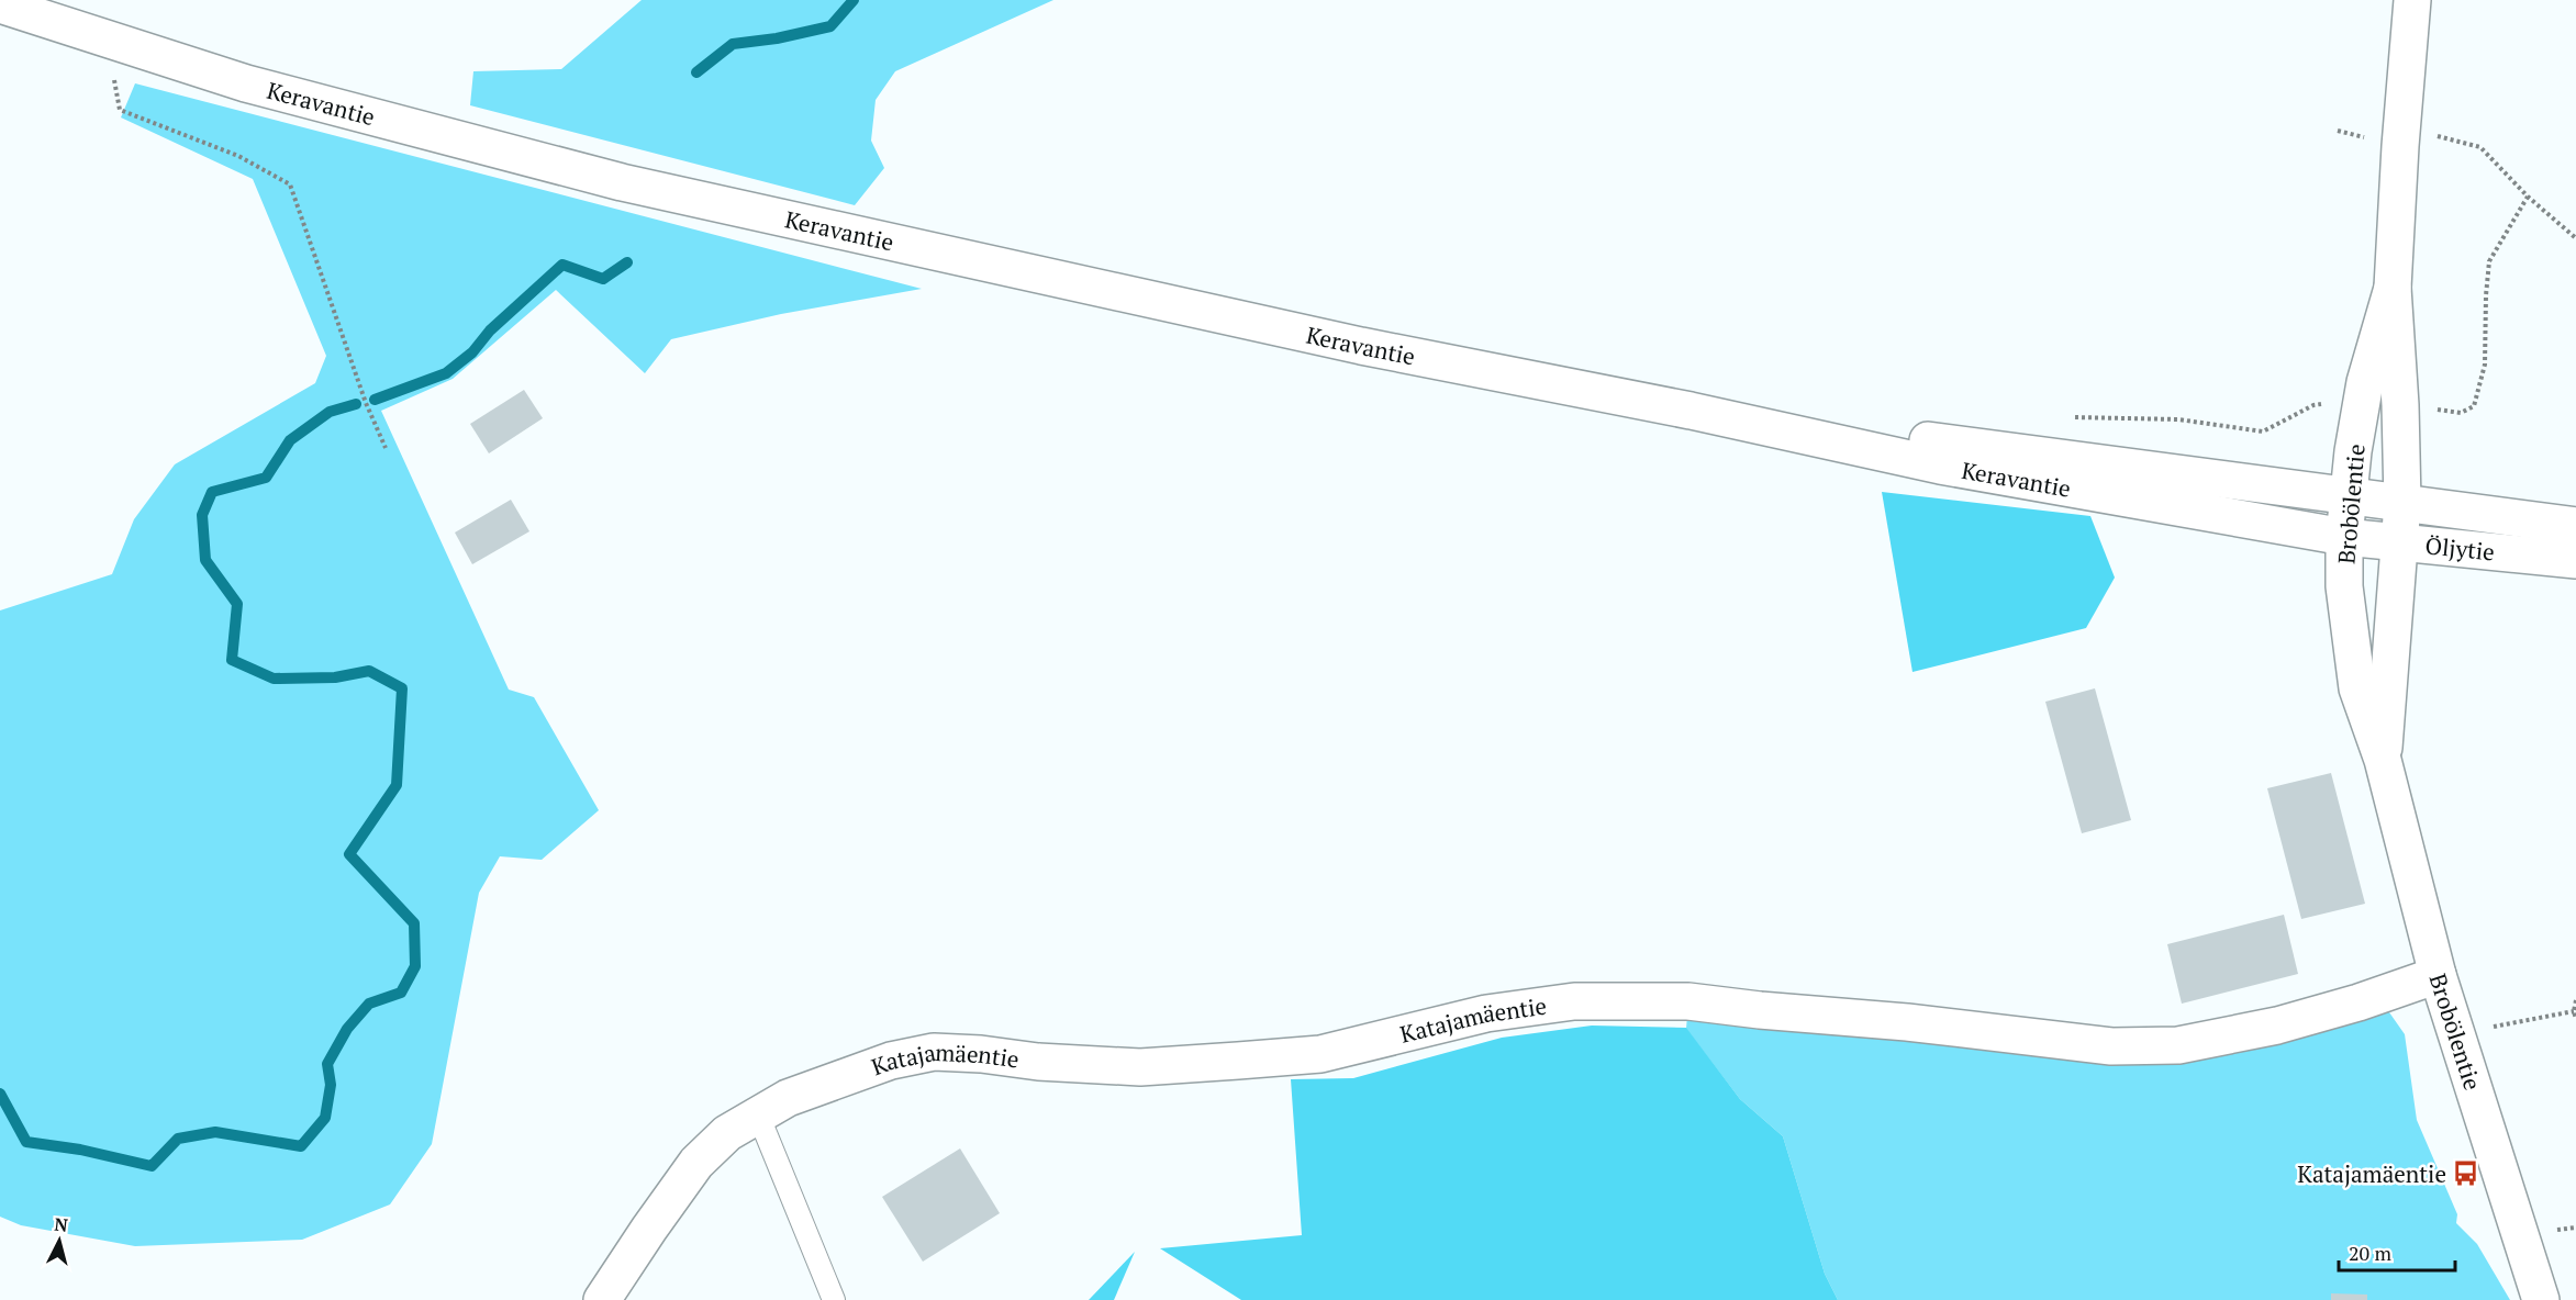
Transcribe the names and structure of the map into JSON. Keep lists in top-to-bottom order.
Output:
{
  "streets": {
    "street": [
      "Keravantie",
      "Brobölentie",
      "Öljytie",
      "Katajamäentie"
    ]
  },
  "crossings": [
    ["Keravantie", "Brobölentie"],
    ["Keravantie", "Öljytie"],
    ["Brobölentie", "Öljytie"],
    ["Brobölentie", "Katajamäentie"]
  ],
  "places": {
    "bus stop": ["Katajamäentie"]
  },
  "scale_bar": "20 m",
  "north": "top"
}
